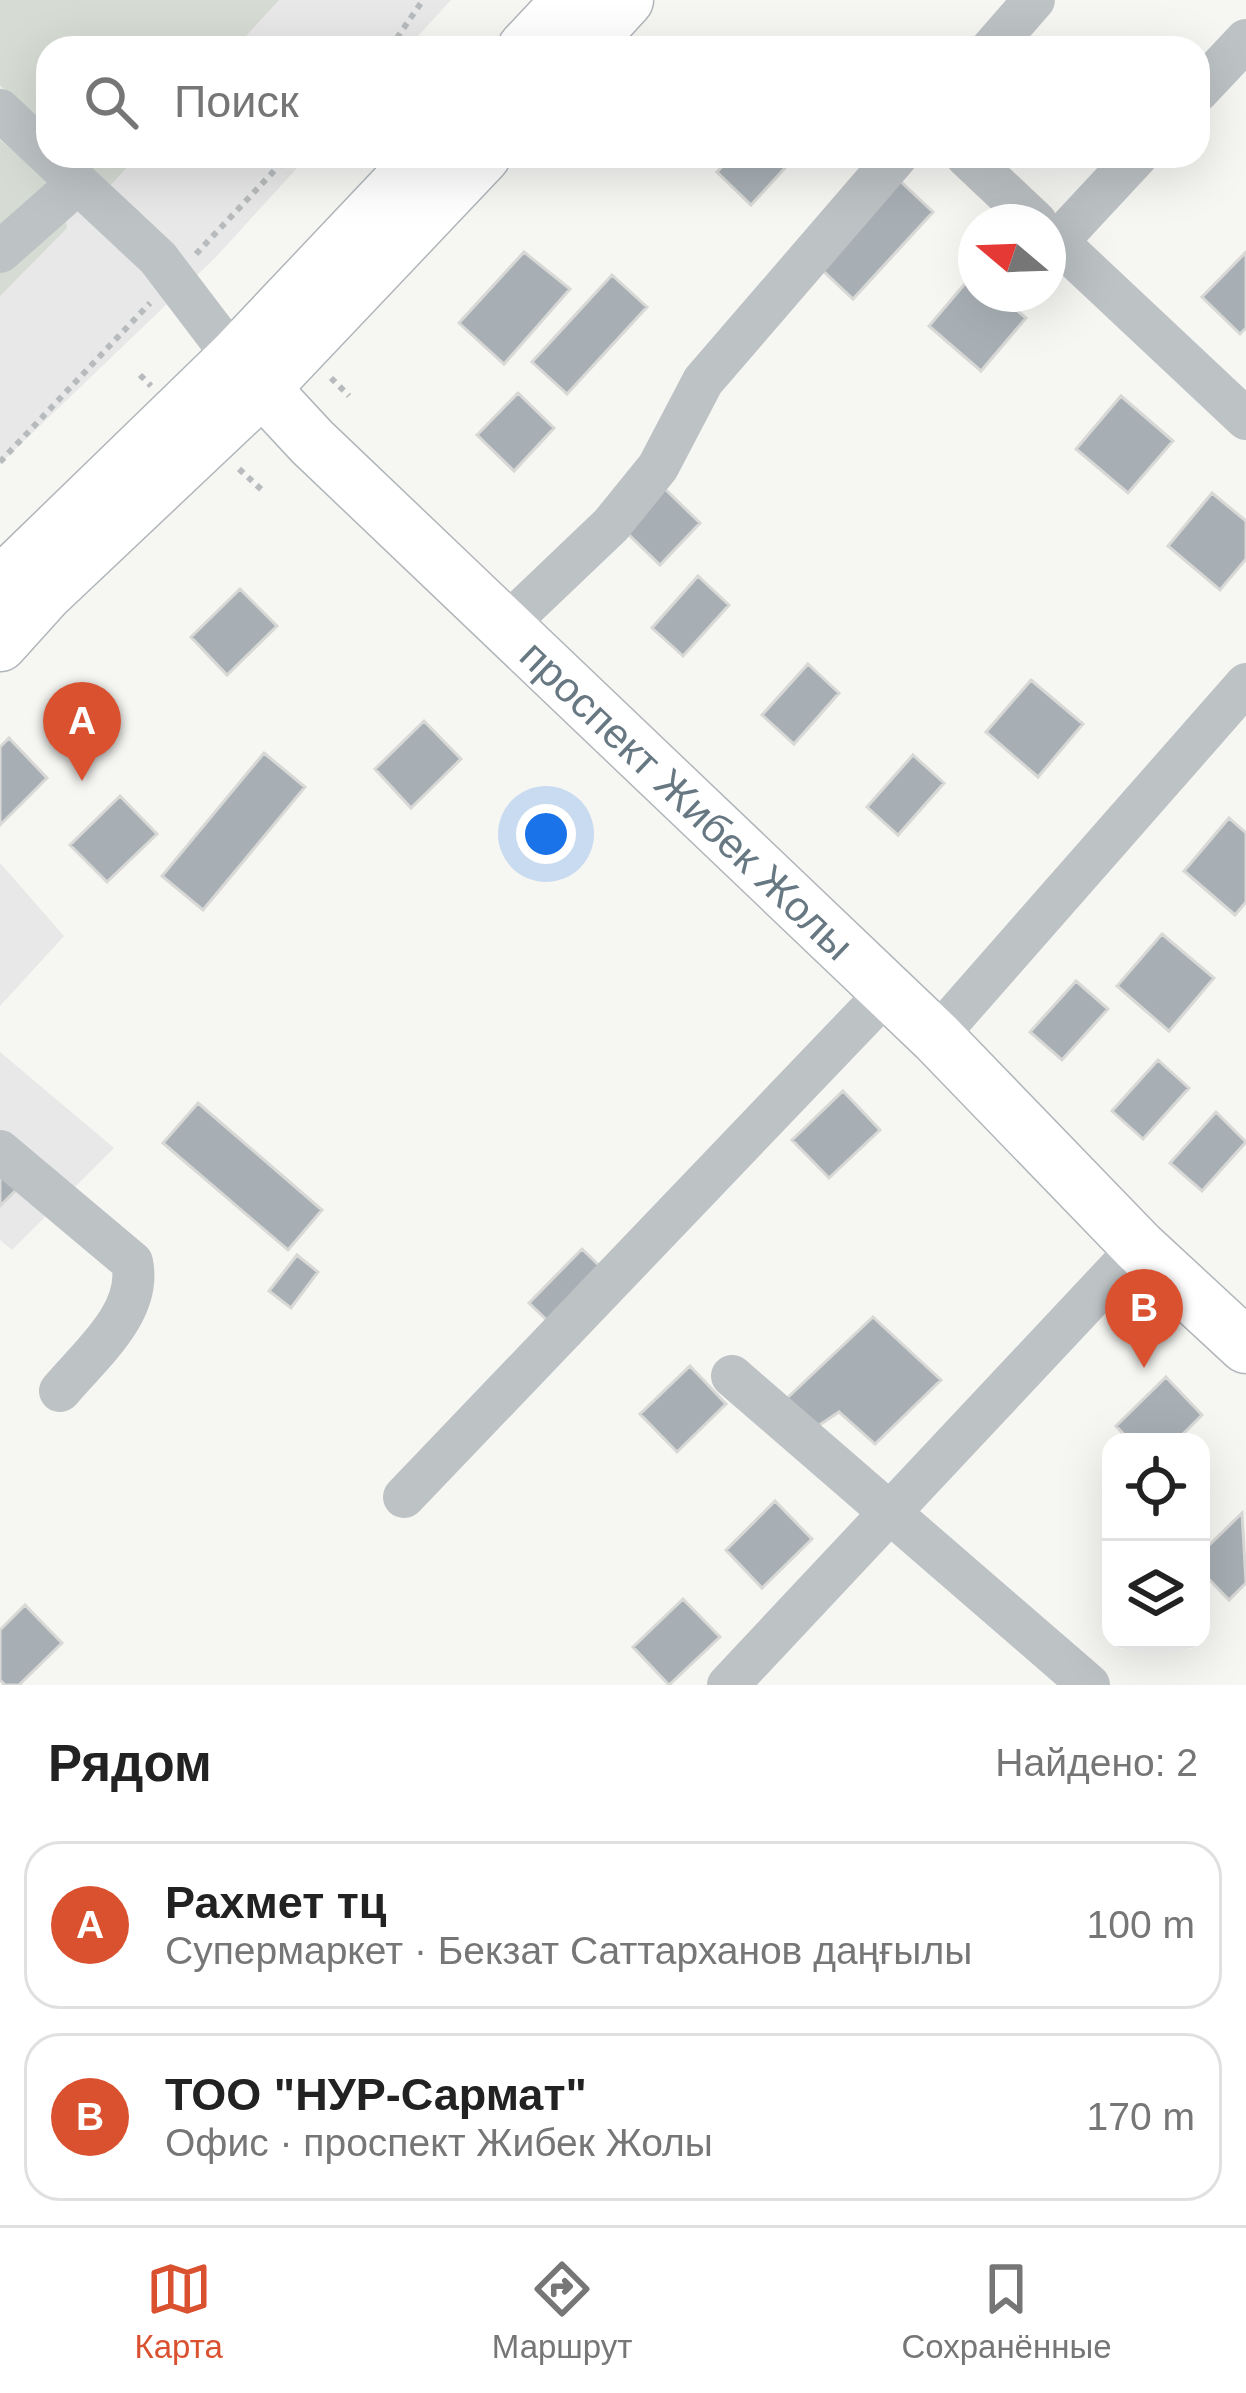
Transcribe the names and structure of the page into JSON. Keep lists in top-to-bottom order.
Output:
{
  "streets": {
    "main road": ["проспект Жибек Жолы"]
  },
  "north": "left",
  "page": {
    "search": "Поиск",
    "pins": ["A", "B"],
    "heading": ["Рядом", "Найдено: 2"],
    "list": [
      {
        "mark": "A",
        "name": "Рахмет тц",
        "note": "Супермаркет · Бекзат Саттарханов даңғылы",
        "value": "100 m"
      },
      {
        "mark": "B",
        "name": "ТОО \"НУР-Сармат\"",
        "note": "Офис · проспект Жибек Жолы",
        "value": "170 m"
      }
    ],
    "nav": ["Карта", "Маршрут", "Сохранённые"]
  }
}
